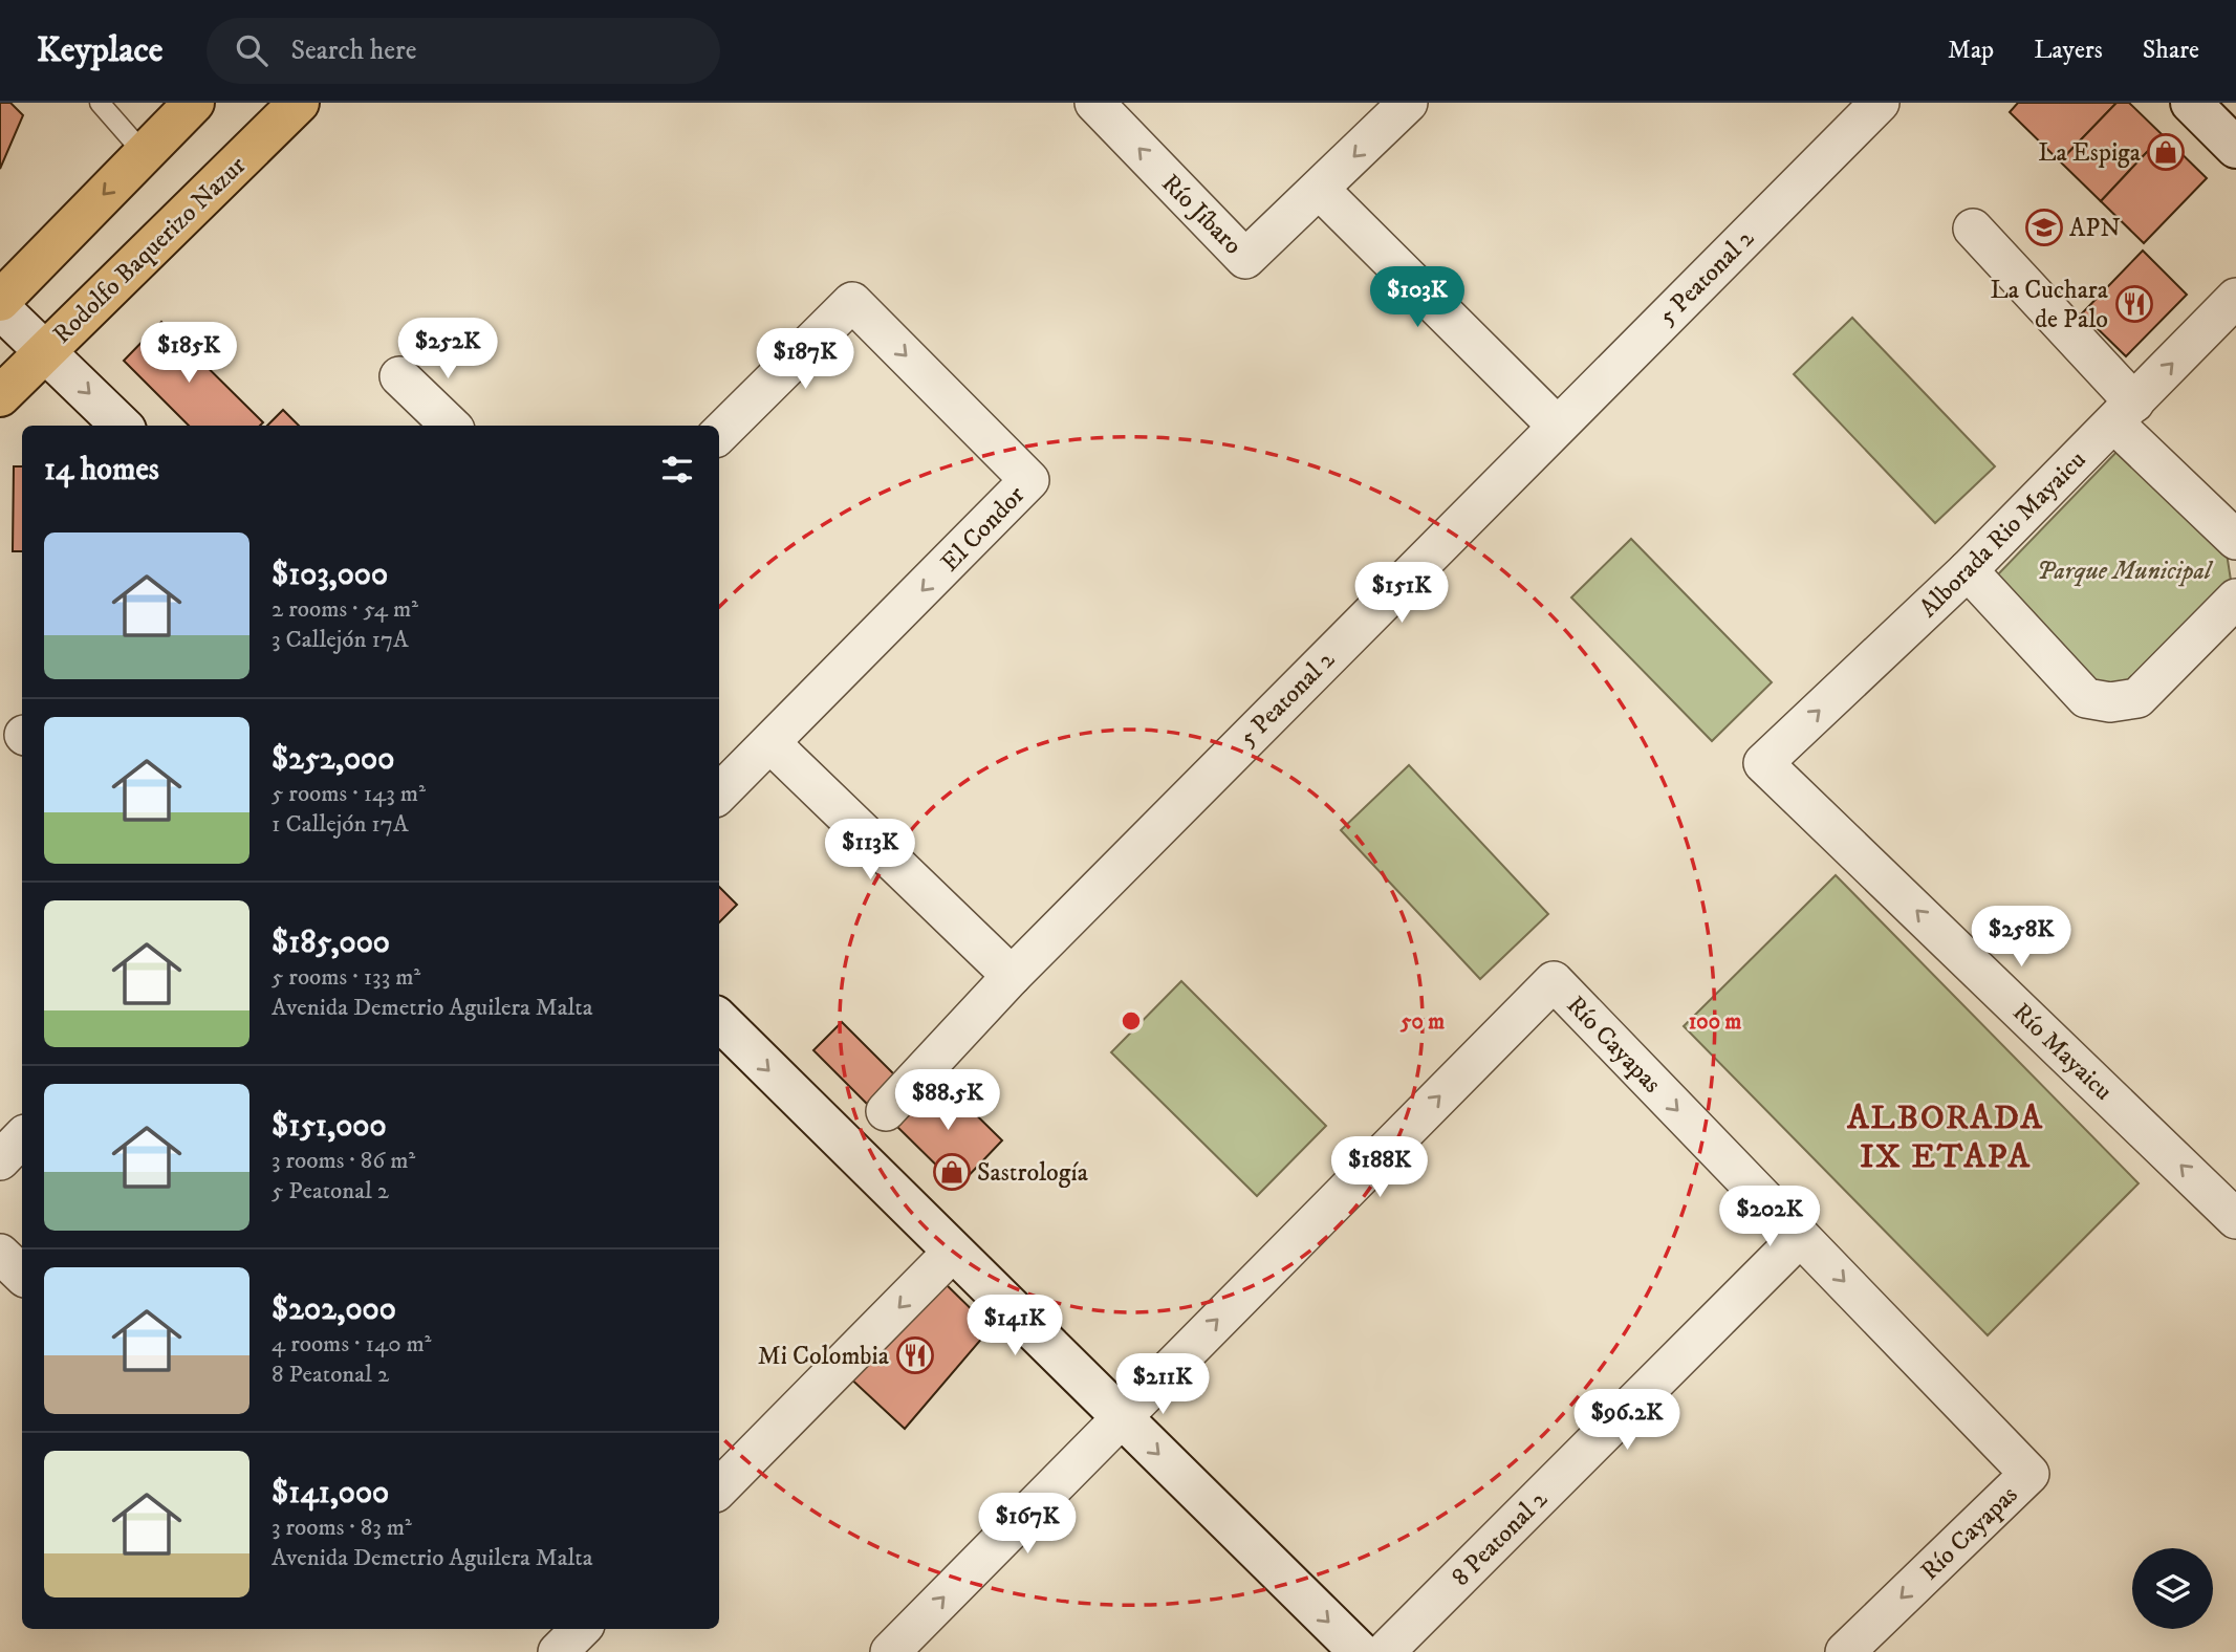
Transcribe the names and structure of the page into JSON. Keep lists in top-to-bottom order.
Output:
{
  "streets": {
    "main road": ["Rodolfo Baquerizo Nazur"],
    "street": [
      "Río Jíbaro",
      "5 Peatonal 2",
      "El Condor",
      "Alborada Rio Mayaicu",
      "Río Cayapas",
      "Río Mayaicu",
      "8 Peatonal 2"
    ]
  },
  "crossings": [
    ["Alborada Rio Mayaicu", "Río Mayaicu"],
    ["Río Cayapas", "8 Peatonal 2"]
  ],
  "one_way": ["Alborada Rio Mayaicu", "Río Mayaicu"],
  "districts": ["ALBORADA IX ETAPA"],
  "parks": ["Parque Municipal"],
  "places": {
    "shop": ["La Espiga", "Sastrología"],
    "school or university": ["APN"],
    "restaurant": ["La Cuchara de Palo", "Mi Colombia"]
  },
  "page": {
    "header": "Keyplace",
    "search": "Search here",
    "nav": ["Map", "Layers", "Share"],
    "price": [
      "$103K",
      "$252K",
      "$185K",
      "$187K",
      "$151K",
      "$113K",
      "$258K",
      "$88.5K",
      "$188K",
      "$202K",
      "$141K",
      "$211K",
      "$96.2K",
      "$167K"
    ],
    "heading": "14 homes",
    "list": [
      {
        "name": "$103,000",
        "note": "2 rooms · 54 m² · 3 Callejón 17A"
      },
      {
        "name": "$252,000",
        "note": "5 rooms · 143 m² · 1 Callejón 17A"
      },
      {
        "name": "$185,000",
        "note": "5 rooms · 133 m² · Avenida Demetrio Aguilera Malta"
      },
      {
        "name": "$151,000",
        "note": "3 rooms · 86 m² · 5 Peatonal 2"
      },
      {
        "name": "$202,000",
        "note": "4 rooms · 140 m² · 8 Peatonal 2"
      },
      {
        "name": "$141,000",
        "note": "3 rooms · 83 m² · Avenida Demetrio Aguilera Malta"
      }
    ]
  },
  "rings": ["50 m", "100 m"]
}
